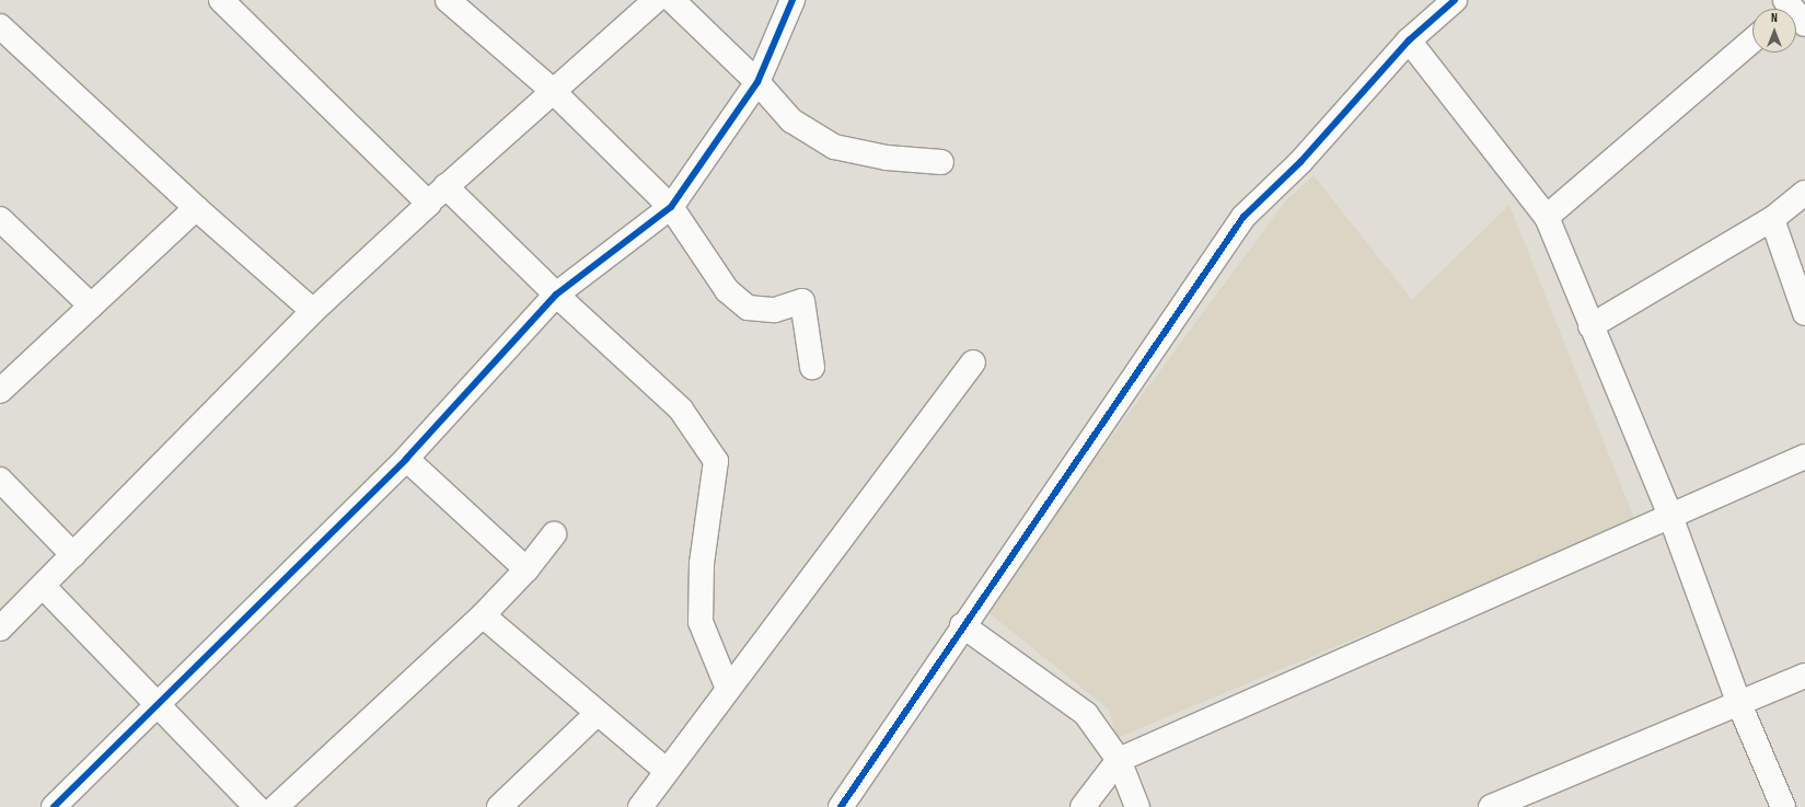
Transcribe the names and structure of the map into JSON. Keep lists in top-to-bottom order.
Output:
{
  "north": "top"
}
